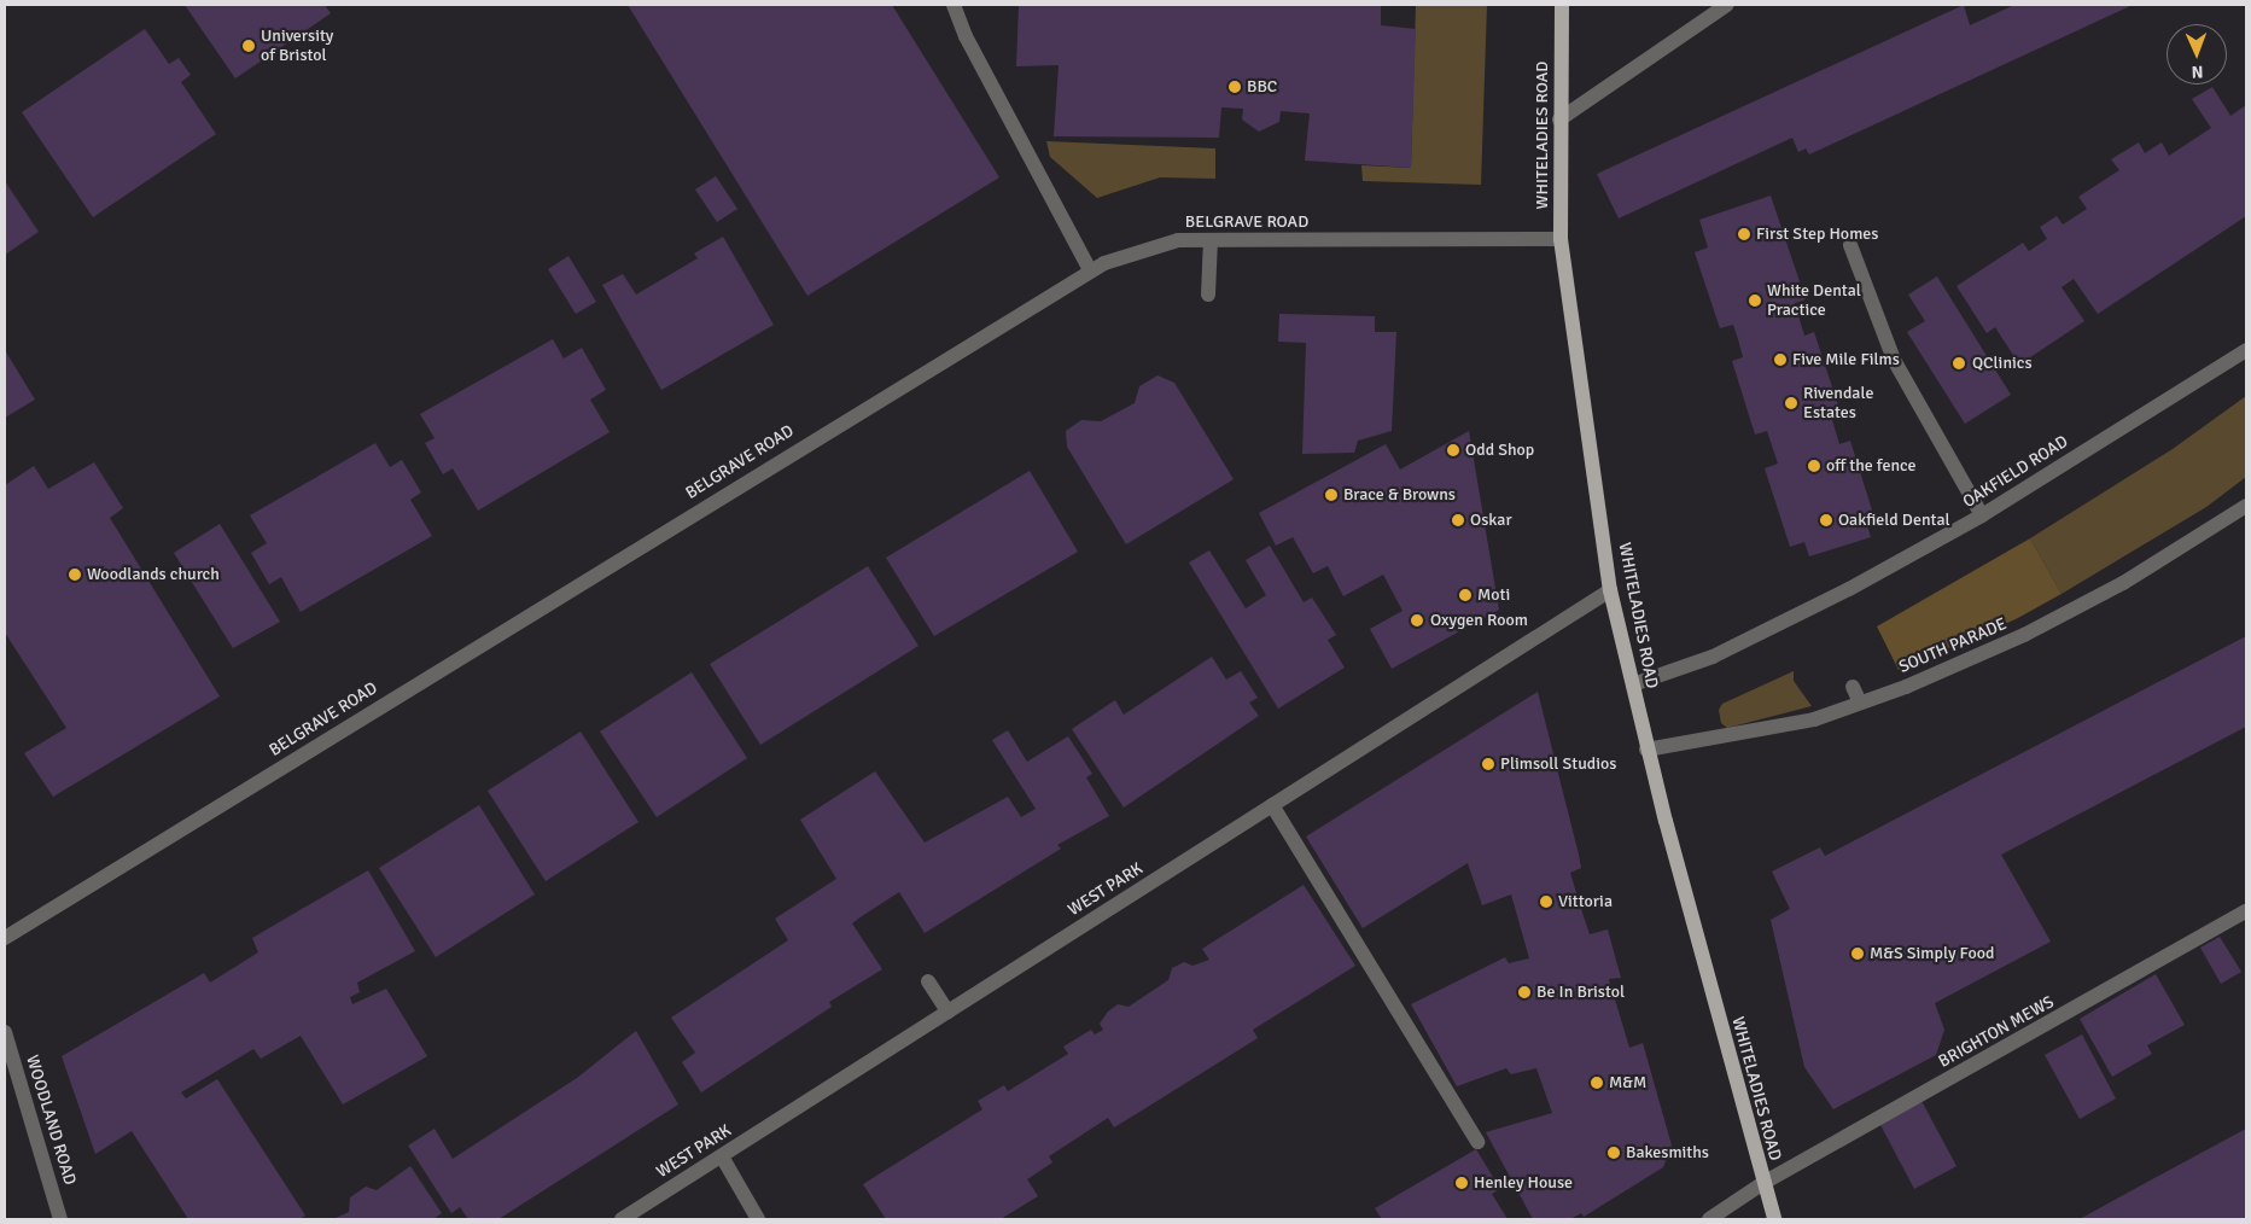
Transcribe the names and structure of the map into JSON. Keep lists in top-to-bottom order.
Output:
{
  "streets": {
    "main road": ["WHITELADIES ROAD"],
    "street": [
      "BELGRAVE ROAD",
      "OAKFIELD ROAD",
      "SOUTH PARADE",
      "WEST PARK",
      "BRIGHTON MEWS",
      "WOODLAND ROAD"
    ]
  },
  "crossings": [
    ["WHITELADIES ROAD", "BELGRAVE ROAD"],
    ["WHITELADIES ROAD", "OAKFIELD ROAD"],
    ["WHITELADIES ROAD", "SOUTH PARADE"],
    ["WHITELADIES ROAD", "WEST PARK"],
    ["WHITELADIES ROAD", "BRIGHTON MEWS"]
  ],
  "places": [
    "University of Bristol",
    "BBC",
    "First Step Homes",
    "White Dental Practice",
    "Five Mile Films",
    "QClinics",
    "Rivendale Estates",
    "Odd Shop",
    "off the fence",
    "Brace & Browns",
    "Oskar",
    "Oakfield Dental",
    "Woodlands church",
    "Moti",
    "Oxygen Room",
    "Plimsoll Studios",
    "Vittoria",
    "M&S Simply Food",
    "Be In Bristol",
    "M&M",
    "Bakesmiths",
    "Henley House"
  ],
  "north": "bottom"
}
